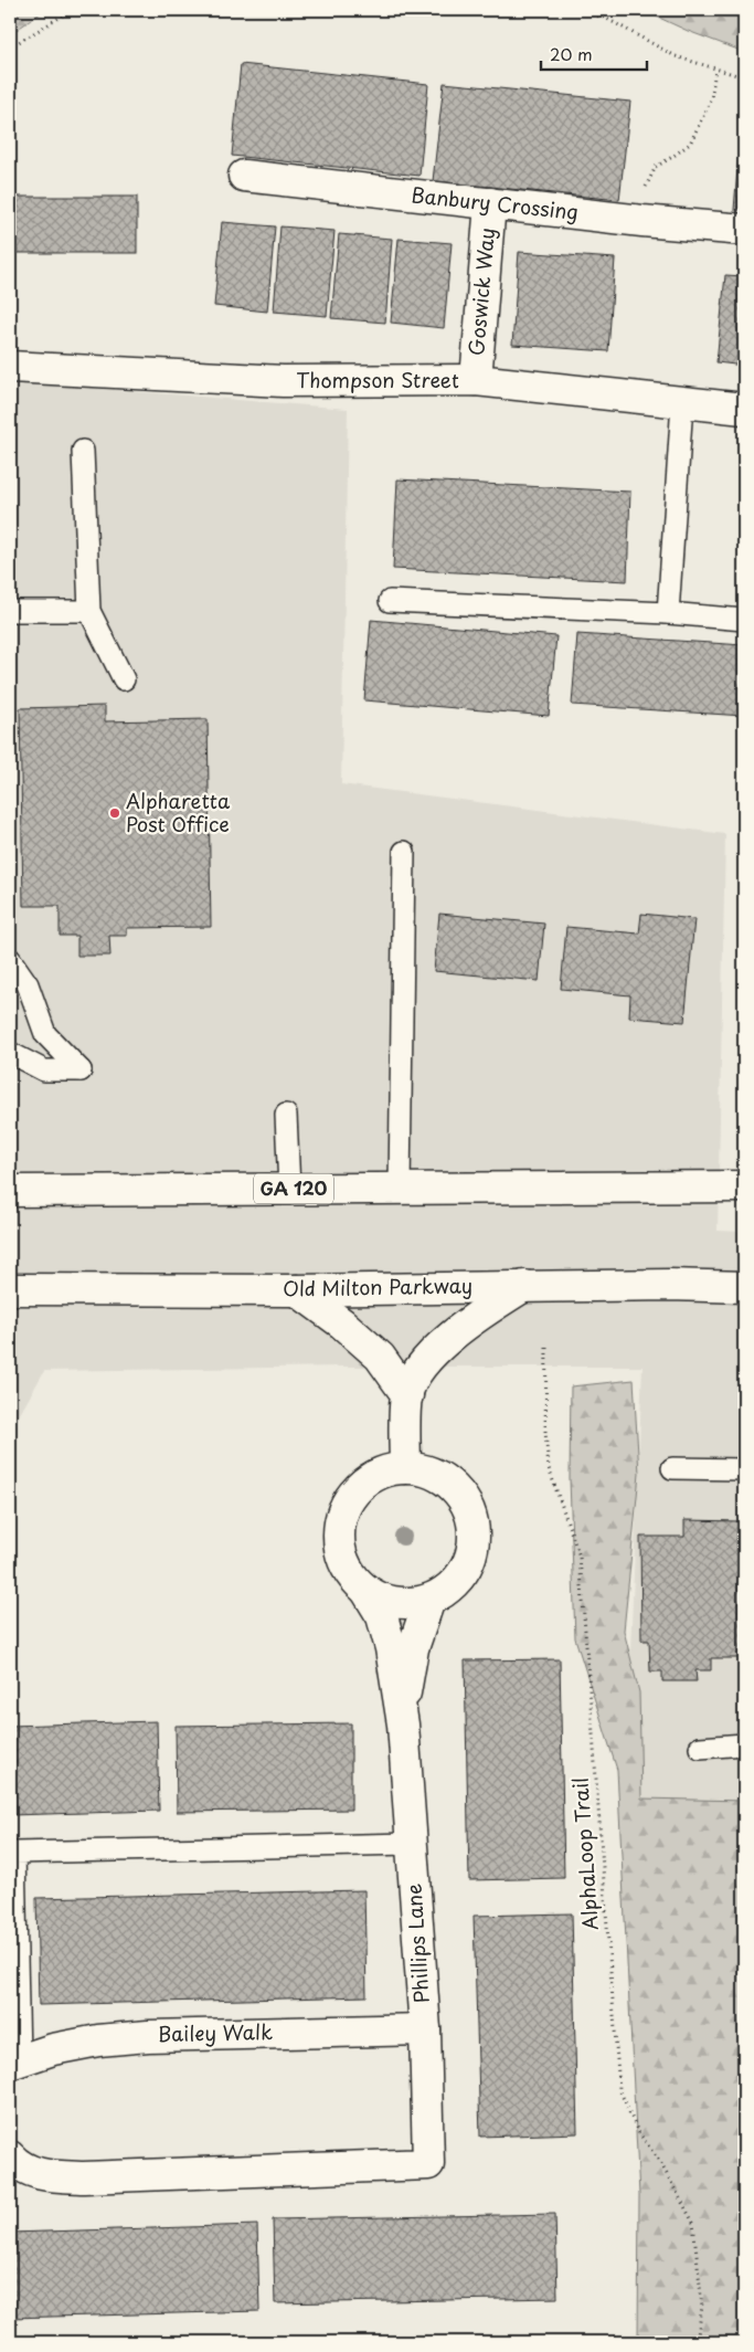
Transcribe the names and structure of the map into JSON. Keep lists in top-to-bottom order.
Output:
{
  "streets": {
    "main road": [
      "Banbury Crossing",
      "Goswick Way",
      "Thompson Street",
      "GA 120",
      "Old Milton Parkway",
      "Phillips Lane",
      "Bailey Walk"
    ],
    "path": ["AlphaLoop Trail"]
  },
  "crossings": [
    ["Banbury Crossing", "Goswick Way"],
    ["Goswick Way", "Thompson Street"],
    ["Phillips Lane", "Bailey Walk"]
  ],
  "places": ["Alpharetta Post Office"],
  "scale_bar": "20 m"
}
